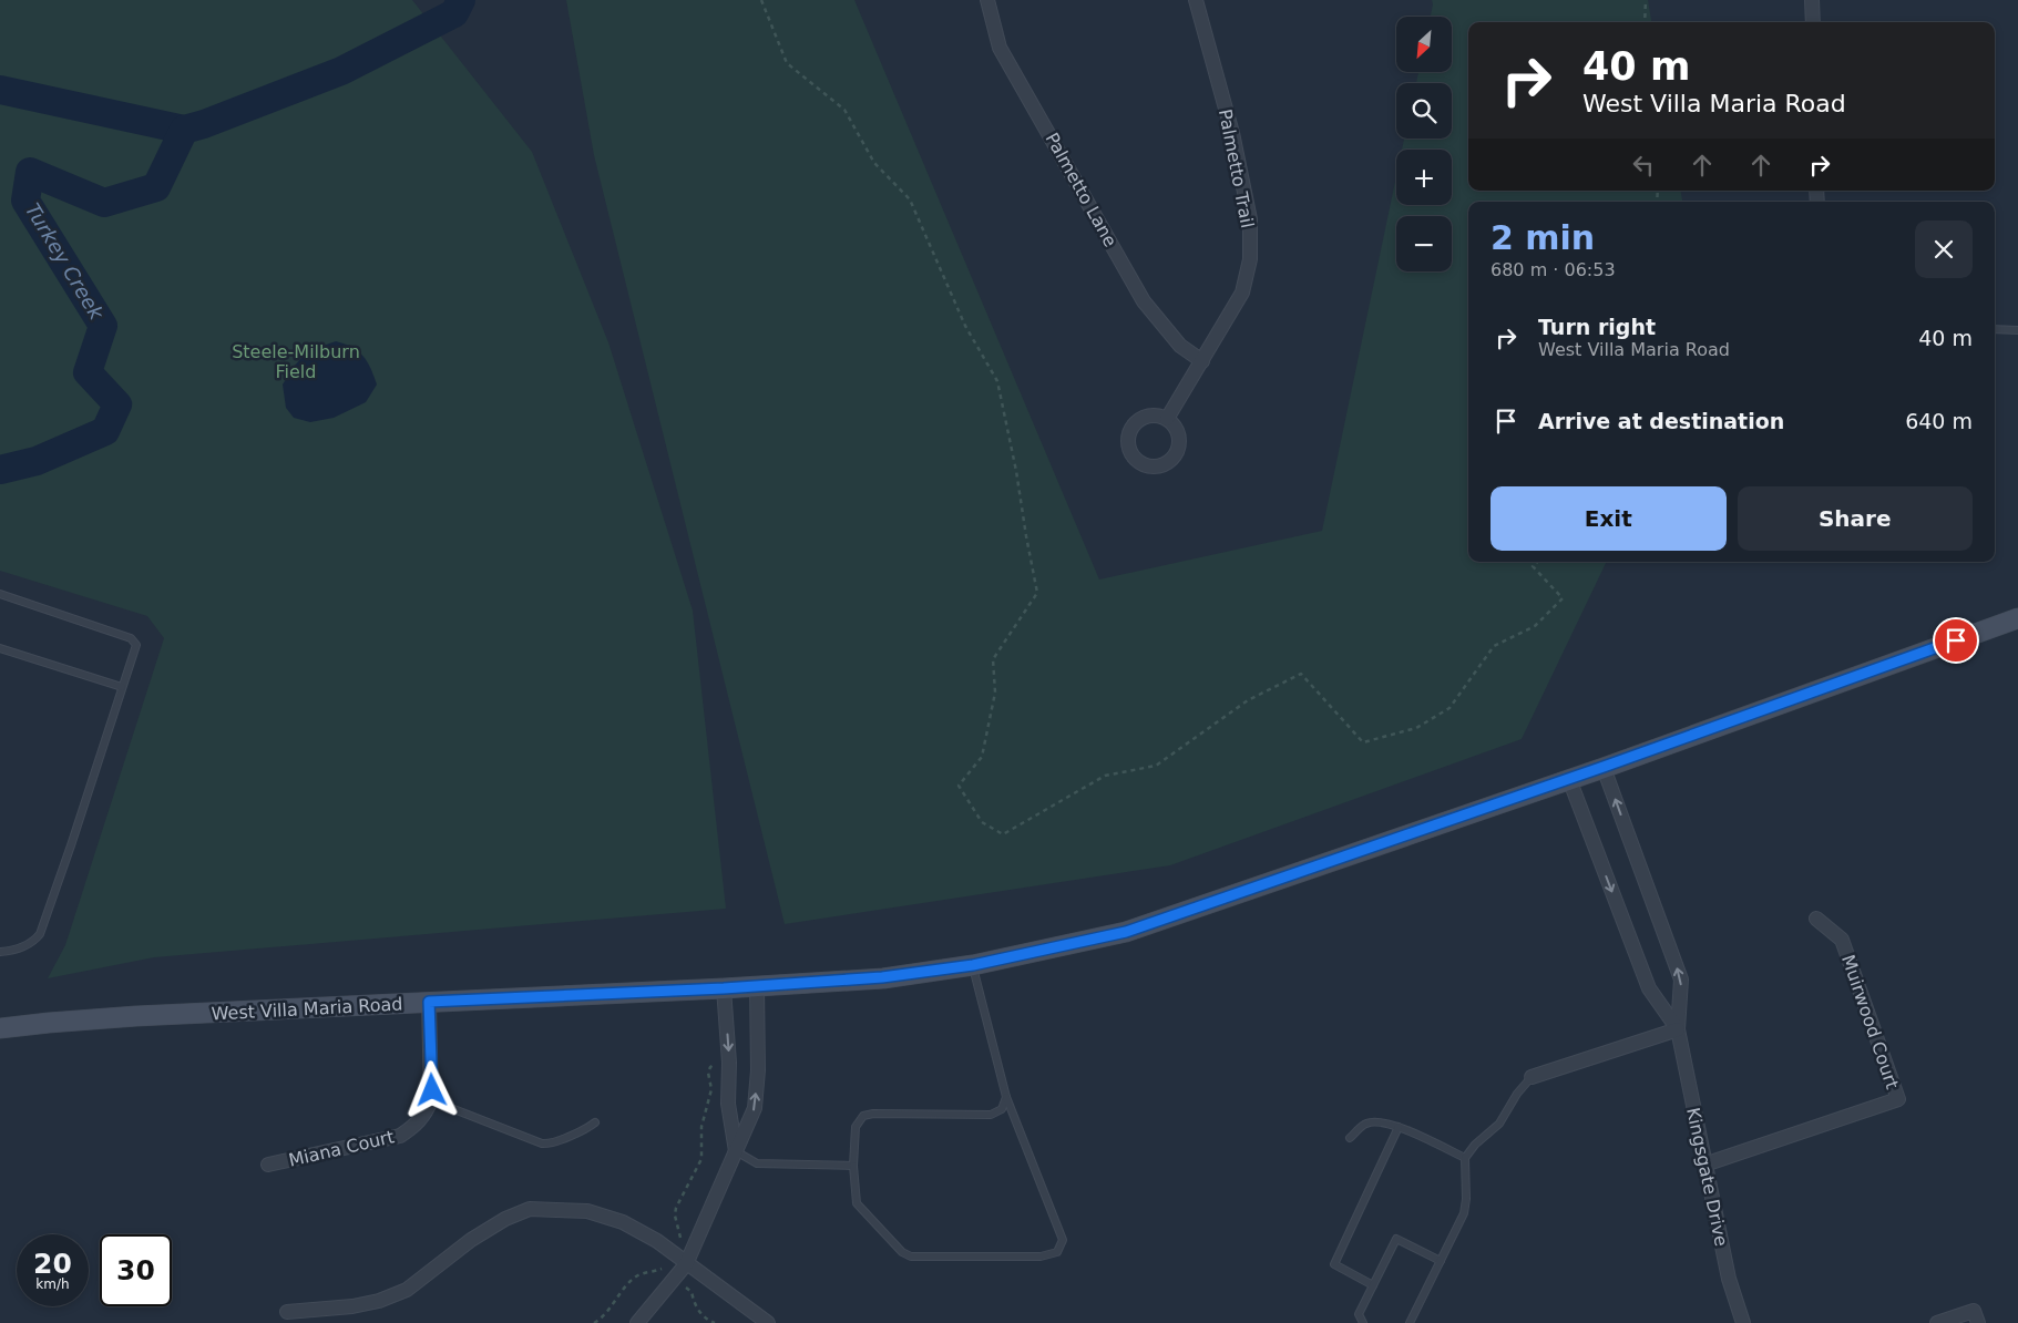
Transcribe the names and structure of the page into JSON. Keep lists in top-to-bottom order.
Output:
{
  "streets": {
    "main road": ["West Villa Maria Road"],
    "street": [
      "Palmetto Trail",
      "Palmetto Lane",
      "Muirwood Court",
      "Miana Court",
      "Kingsgate Drive"
    ]
  },
  "crossings": [
    ["Palmetto Trail", "Palmetto Lane"],
    ["West Villa Maria Road", "Kingsgate Drive"],
    ["Muirwood Court", "Kingsgate Drive"]
  ],
  "water": ["Turkey Creek"],
  "parks": ["Steele-Milburn Field"],
  "north": "bottom left",
  "page": {
    "map_buttons": ["+", "−"],
    "turn": ["40 m", "West Villa Maria Road"],
    "heading": ["2 min", "680 m · 06:53"],
    "list": [
      {
        "name": "Turn right",
        "note": "West Villa Maria Road",
        "value": "40 m"
      },
      {
        "name": "Arrive at destination",
        "value": "640 m"
      }
    ],
    "buttons": ["Exit", "Share"],
    "speed": "20 km/h",
    "limit": "30"
  }
}
